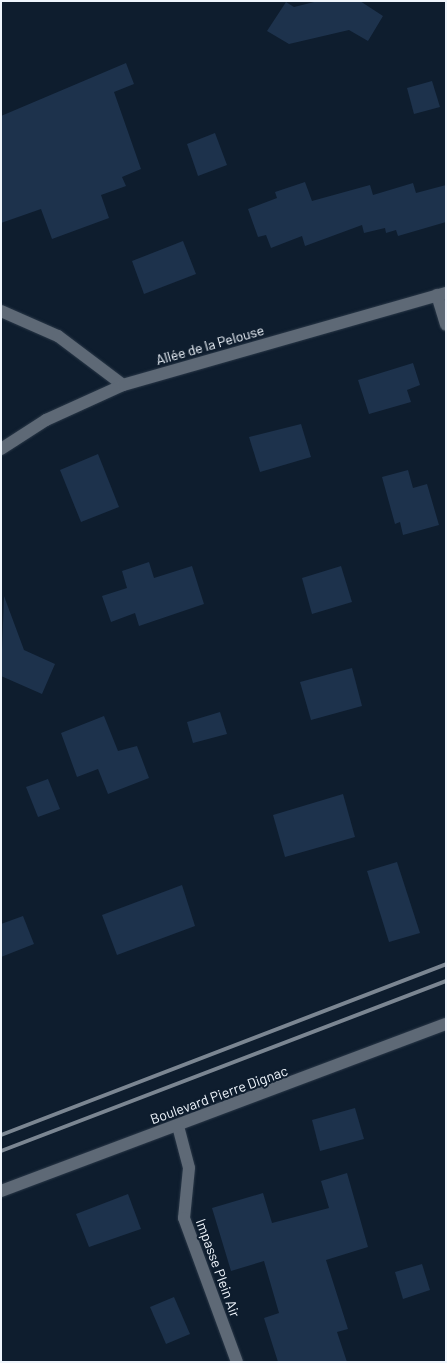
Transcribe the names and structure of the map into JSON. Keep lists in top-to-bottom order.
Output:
{
  "streets": {
    "street": ["Allée de la Pelouse", "Boulevard Pierre Dignac", "Impasse Plein Air"]
  },
  "crossings": [
    ["Boulevard Pierre Dignac", "Impasse Plein Air"]
  ]
}
